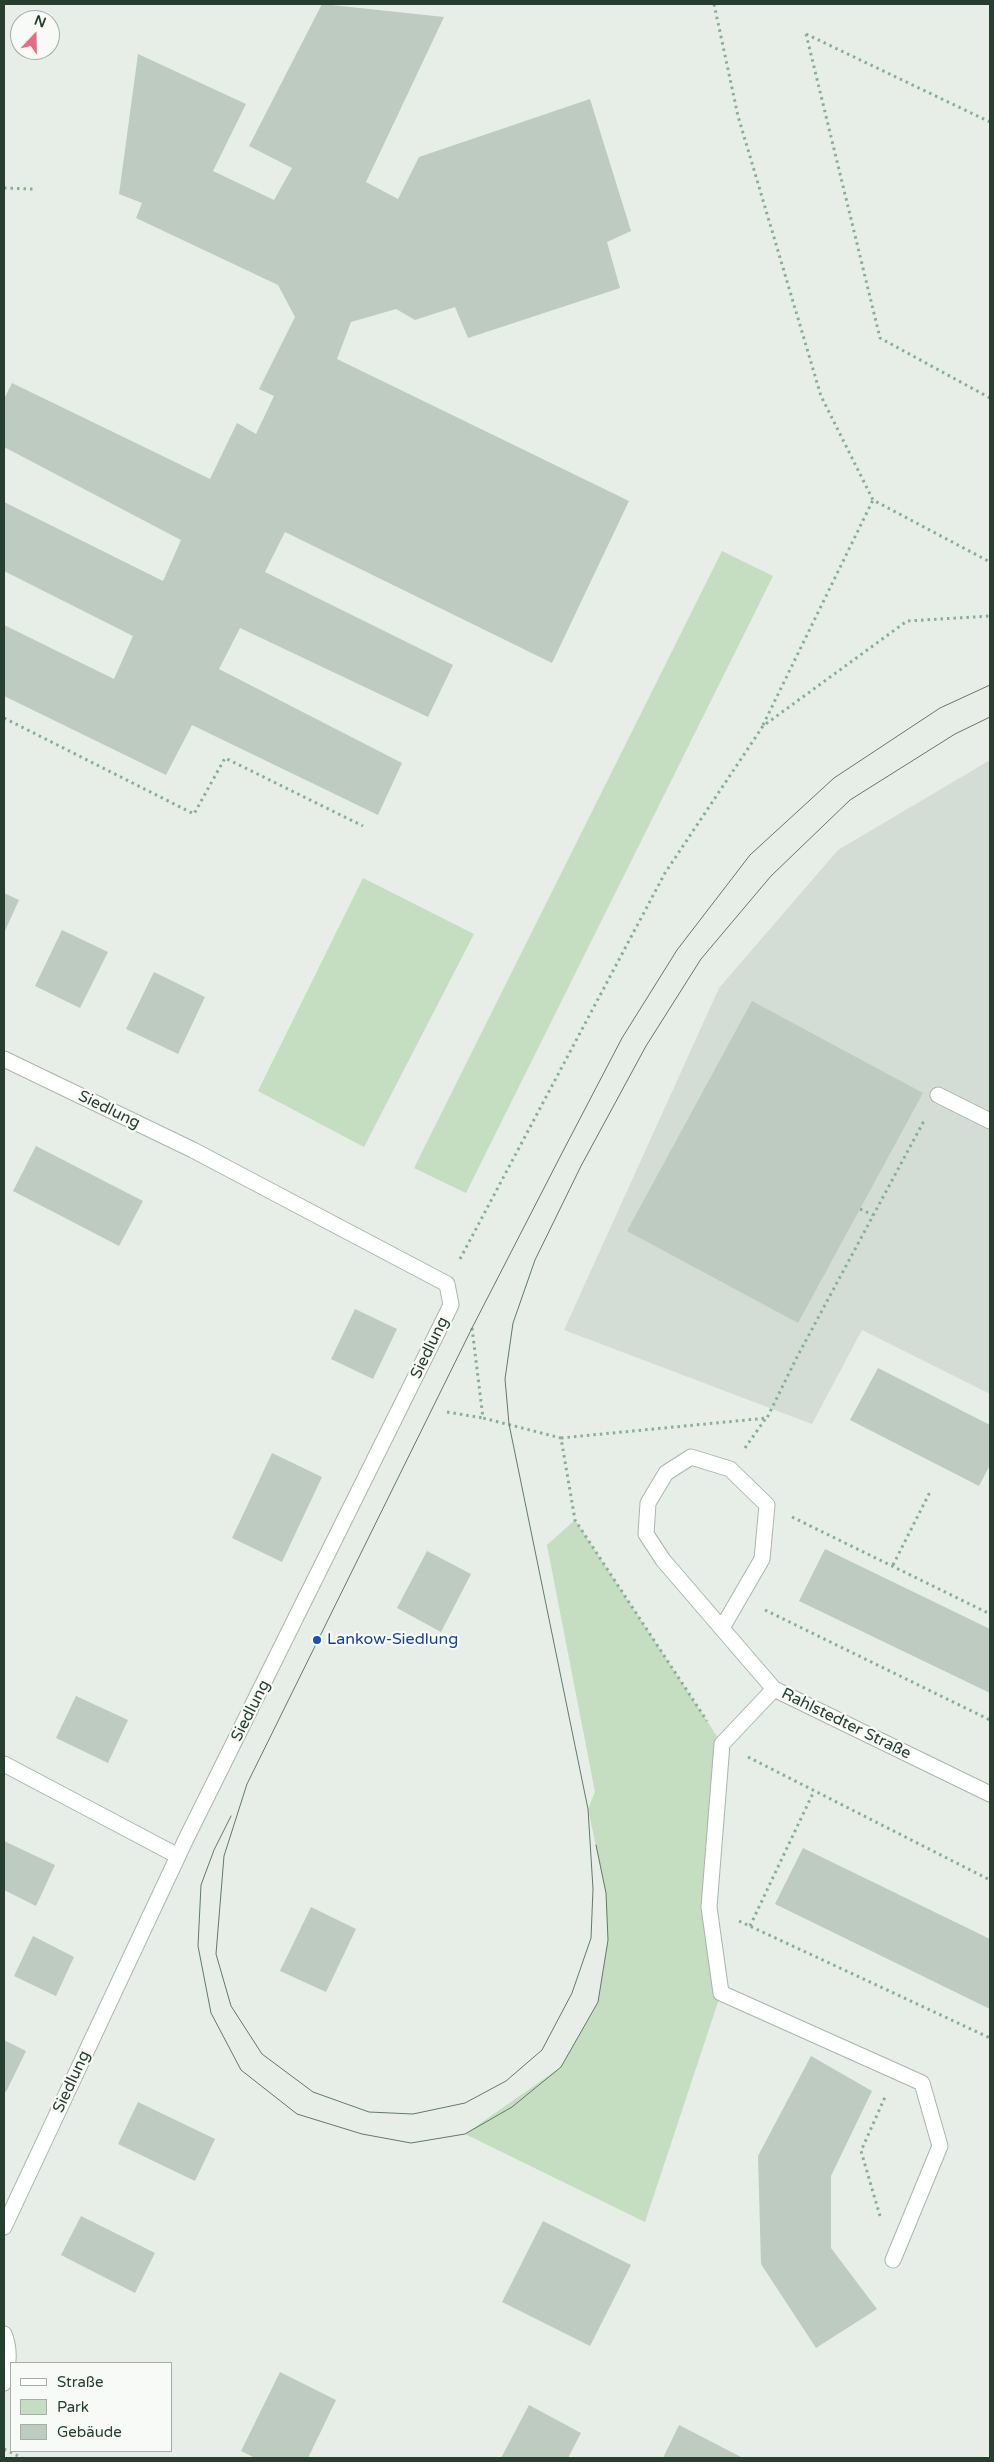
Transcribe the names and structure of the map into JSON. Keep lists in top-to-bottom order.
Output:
{
  "streets": {
    "street": ["Siedlung", "Rahlstedter Straße"]
  },
  "places": ["Lankow-Siedlung"],
  "legend": ["Straße", "Park", "Gebäude"],
  "north": "top"
}
